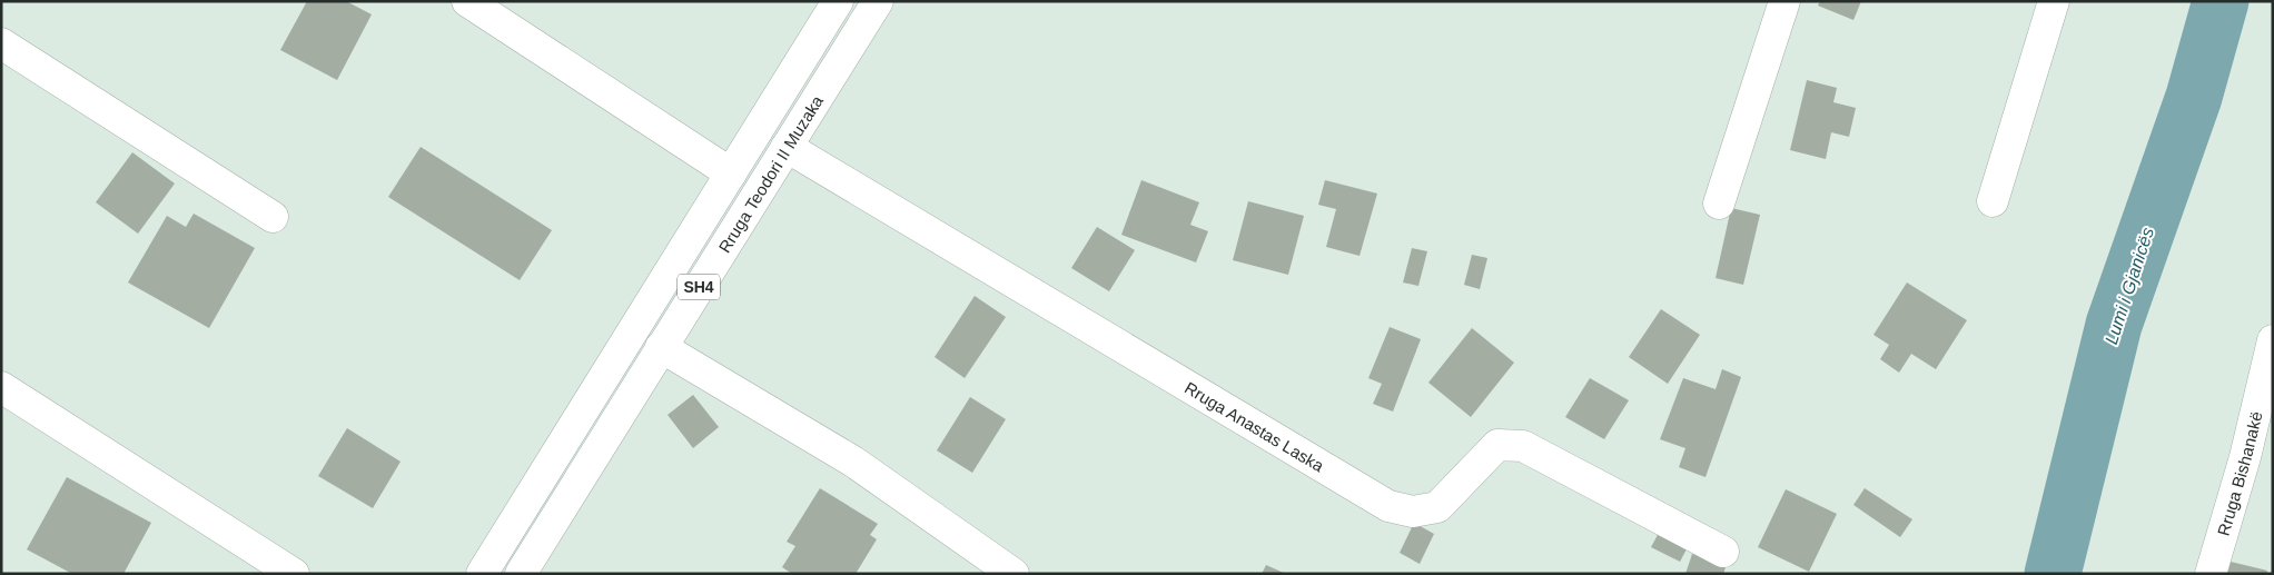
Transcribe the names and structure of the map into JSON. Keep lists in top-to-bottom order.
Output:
{
  "streets": {
    "street": [
      "Rruga Teodori II Muzaka",
      "SH4",
      "Rruga Anastas Laska",
      "Rruga Bishanakë"
    ]
  },
  "crossings": [
    ["Rruga Teodori II Muzaka", "Rruga Anastas Laska"]
  ],
  "water": ["Lumi i Gjanicës"]
}
